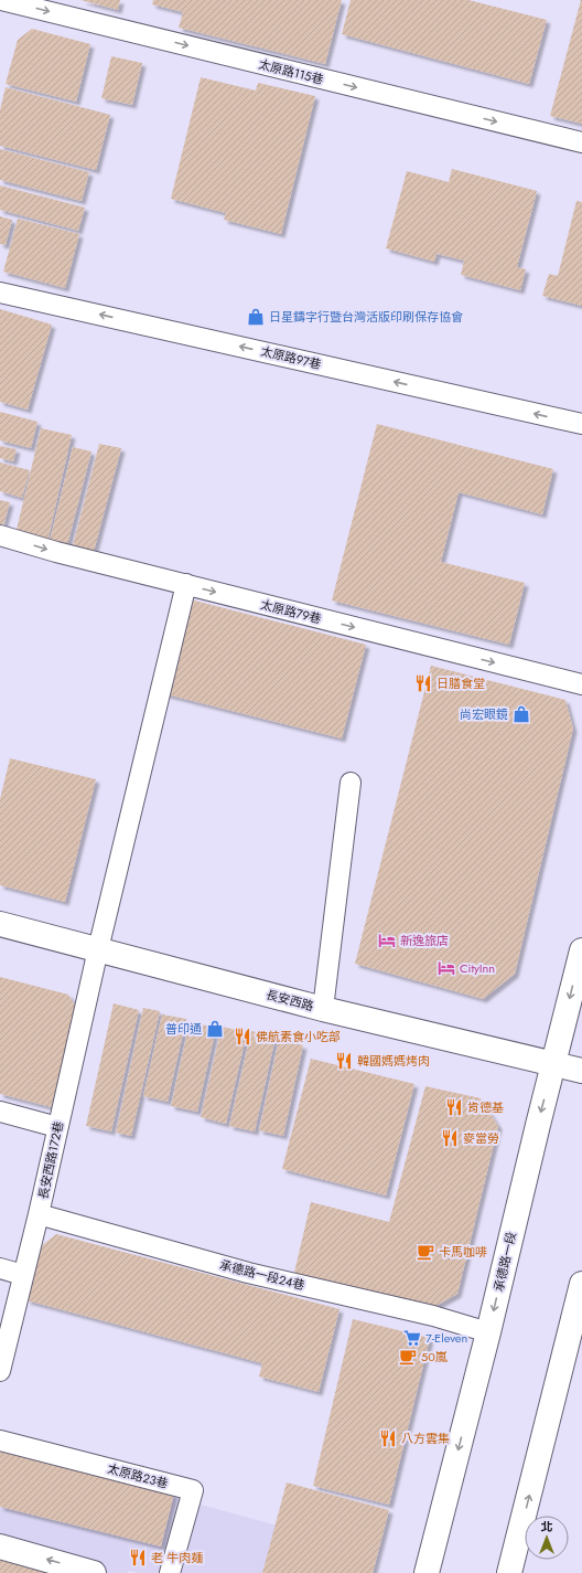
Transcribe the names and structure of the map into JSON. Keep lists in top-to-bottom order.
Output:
{
  "streets": {
    "main road": ["長安西路", "承德路一段"],
    "lane": [
      "太原路115巷",
      "太原路97巷",
      "太原路79巷",
      "長安西路172巷",
      "承德路一段24巷",
      "太原路23巷"
    ]
  },
  "crossings": [
    ["太原路79巷", "長安西路172巷"],
    ["長安西路", "長安西路172巷"],
    ["長安西路", "承德路一段"],
    ["長安西路172巷", "承德路一段24巷"],
    ["承德路一段", "承德路一段24巷"]
  ],
  "one_way": ["太原路115巷", "太原路97巷", "太原路79巷"],
  "places": {
    "shop": ["日星鑄字行暨台灣活版印刷保存協會", "尚宏眼鏡", "普印通"],
    "restaurant": [
      "日膳食堂",
      "佛航素食小吃部",
      "韓國媽媽烤肉",
      "肯德基",
      "麥當勞",
      "八方雲集",
      "老 牛肉麺"
    ],
    "hotel": ["新逸旅店", "CityInn"],
    "cafe": ["卡馬咖啡", "50嵐"],
    "supermarket": ["7-Eleven"]
  },
  "north": "top"
}
